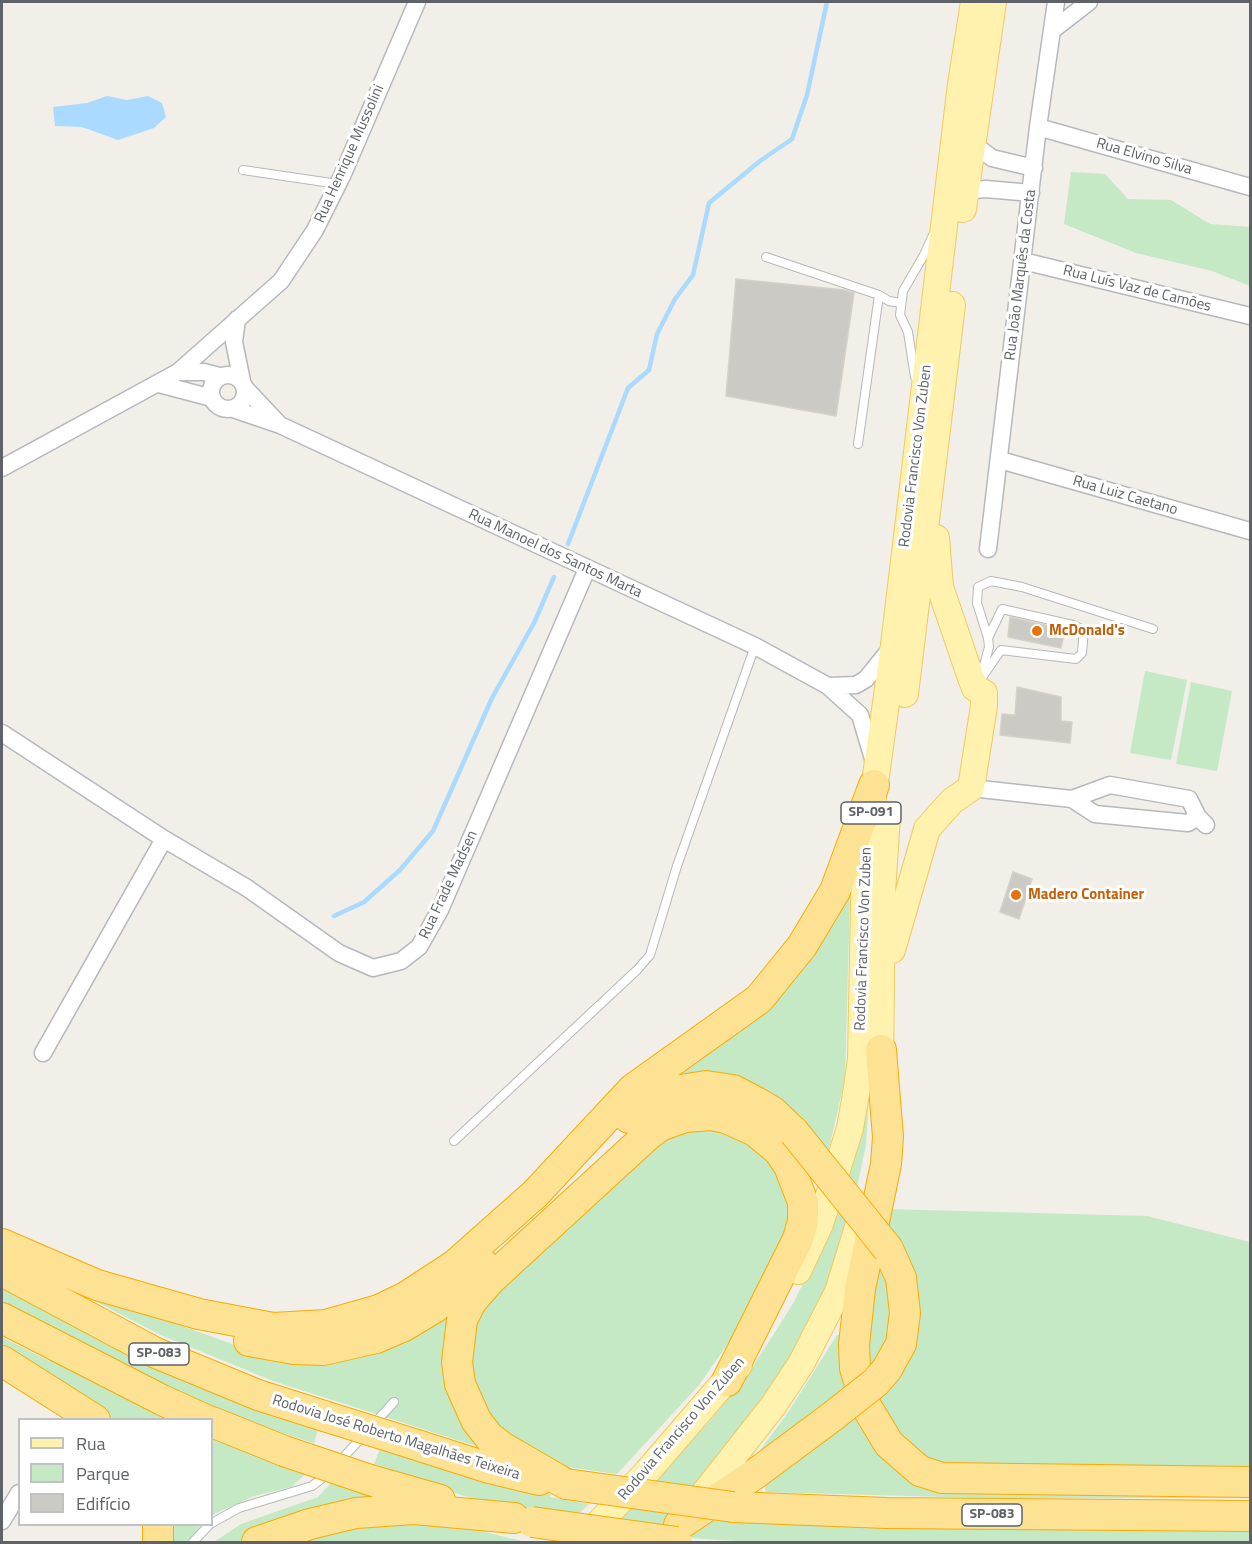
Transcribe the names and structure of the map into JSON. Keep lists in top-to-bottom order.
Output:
{
  "streets": {
    "highway": ["SP-083", "Rodovia José Roberto Magalhães Teixeira"],
    "main road": ["Rodovia Francisco Von Zuben", "SP-091"],
    "street": [
      "Rua Henrique Mussolini",
      "Rua Elvino Silva",
      "Rua João Marquês da Costa",
      "Rua Luís Vaz de Camões",
      "Rua Luiz Caetano",
      "Rua Manoel dos Santos Marta",
      "Rua Frade Madsen"
    ]
  },
  "crossings": [
    ["Rua Elvino Silva", "Rua João Marquês da Costa"],
    ["Rua João Marquês da Costa", "Rua Luís Vaz de Camões"],
    ["Rua João Marquês da Costa", "Rua Luiz Caetano"],
    ["Rodovia Francisco Von Zuben", "Rua Manoel dos Santos Marta"],
    ["Rua Manoel dos Santos Marta", "Rua Frade Madsen"]
  ],
  "places": ["McDonald's", "Madero Container"],
  "legend": ["Rua", "Parque", "Edifício"]
}
